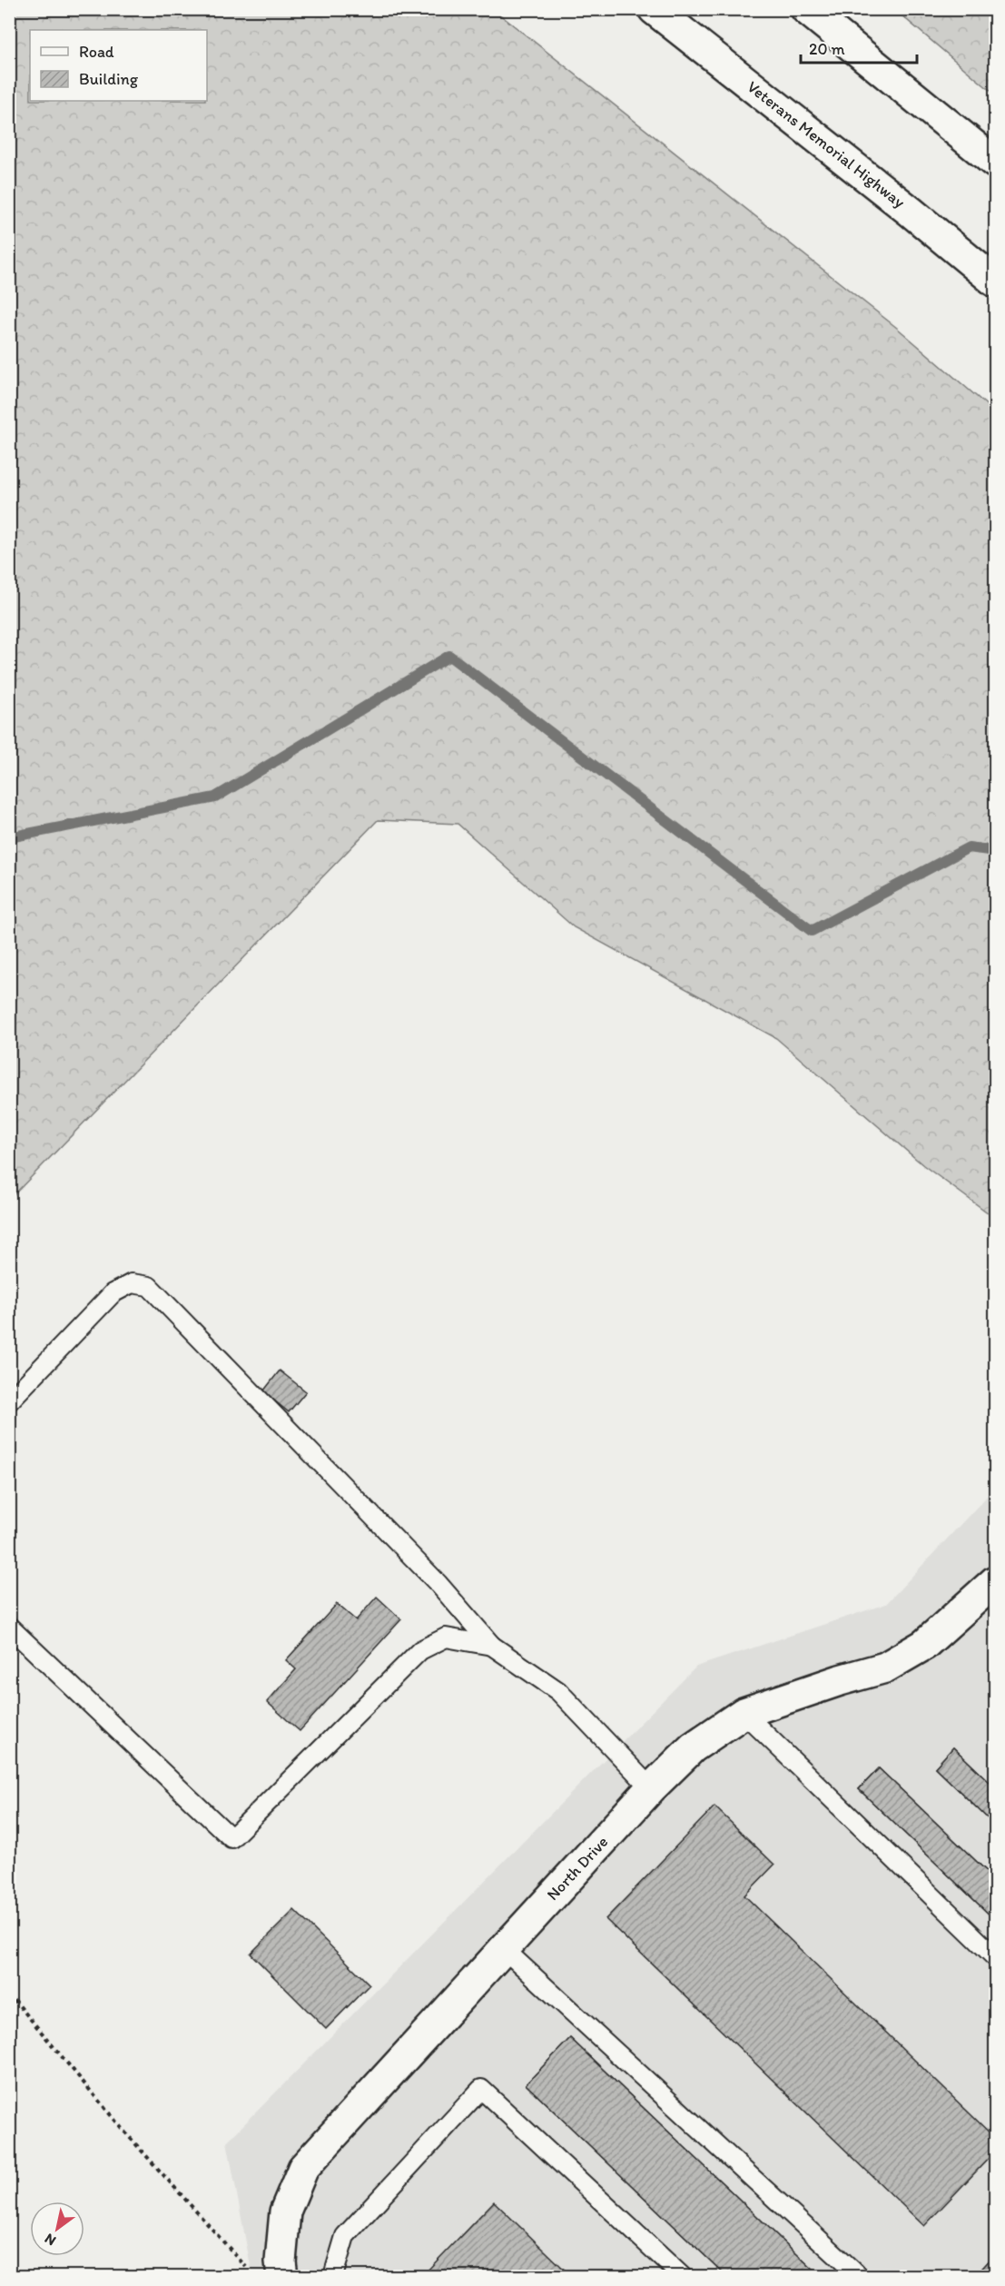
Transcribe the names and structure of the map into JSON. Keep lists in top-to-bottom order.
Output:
{
  "streets": {
    "main road": ["Veterans Memorial Highway", "North Drive"]
  },
  "legend": ["Road", "Building"],
  "scale_bar": "20 m",
  "north": "bottom left"
}
